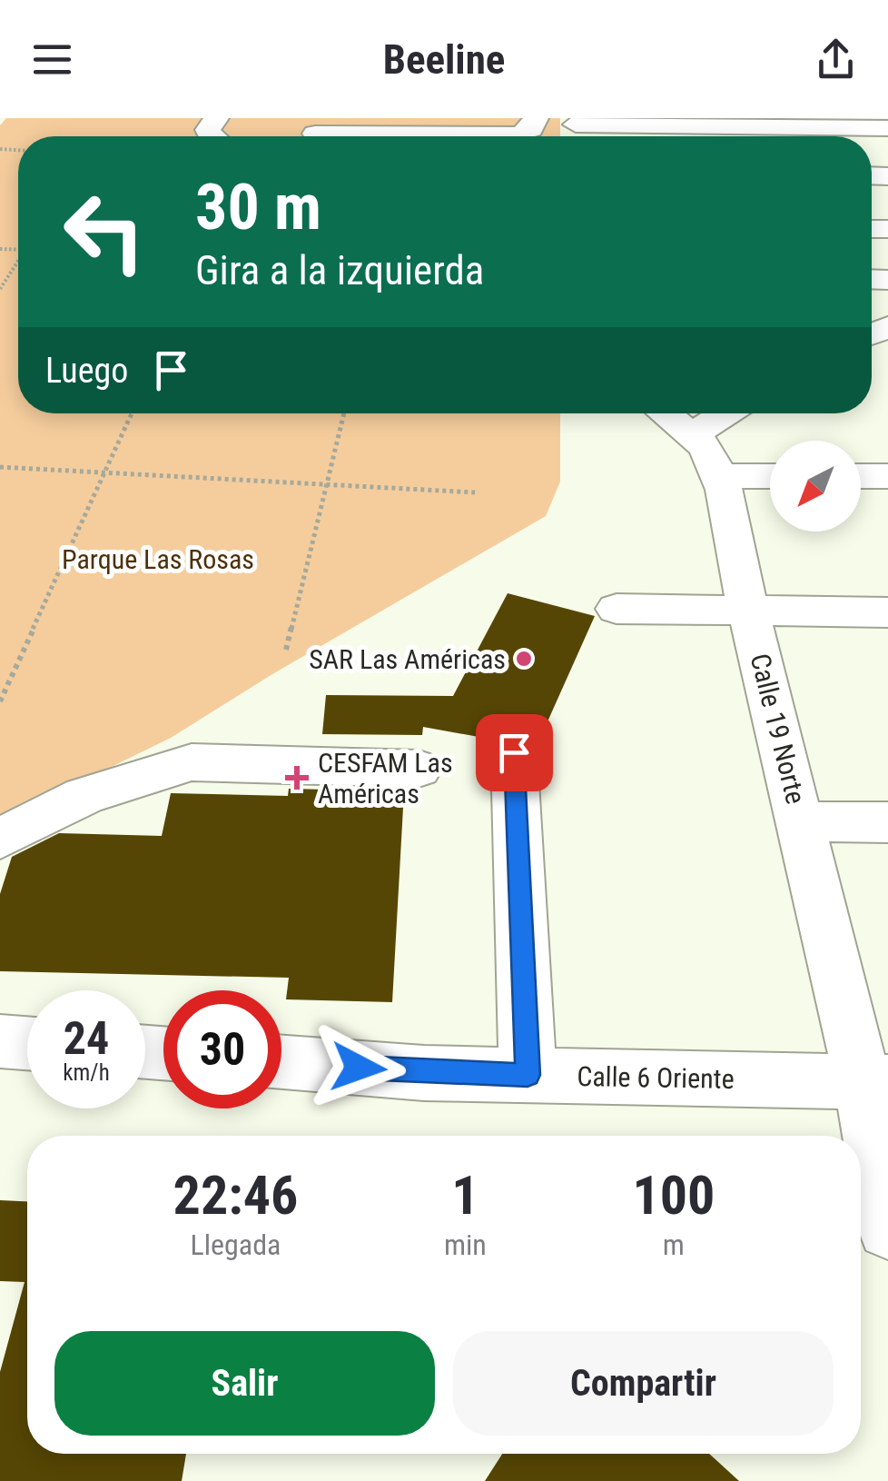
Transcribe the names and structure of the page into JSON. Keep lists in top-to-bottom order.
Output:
{
  "streets": {
    "street": ["Calle 19 Norte", "Calle 6 Oriente"]
  },
  "crossings": [
    ["Calle 19 Norte", "Calle 6 Oriente"]
  ],
  "parks": ["Parque Las Rosas"],
  "places": {
    "other": ["SAR Las Américas"],
    "health": ["CESFAM Las Américas"]
  },
  "north": "bottom left",
  "page": {
    "header": "Beeline",
    "turn": ["30 m", "Gira a la izquierda"],
    "then": "Luego",
    "speed": "24 km/h",
    "limit": "30",
    "eta": [
      "22:46",
      "Llegada",
      "1",
      "min",
      "100",
      "m"
    ],
    "buttons": ["Salir", "Compartir"]
  }
}
